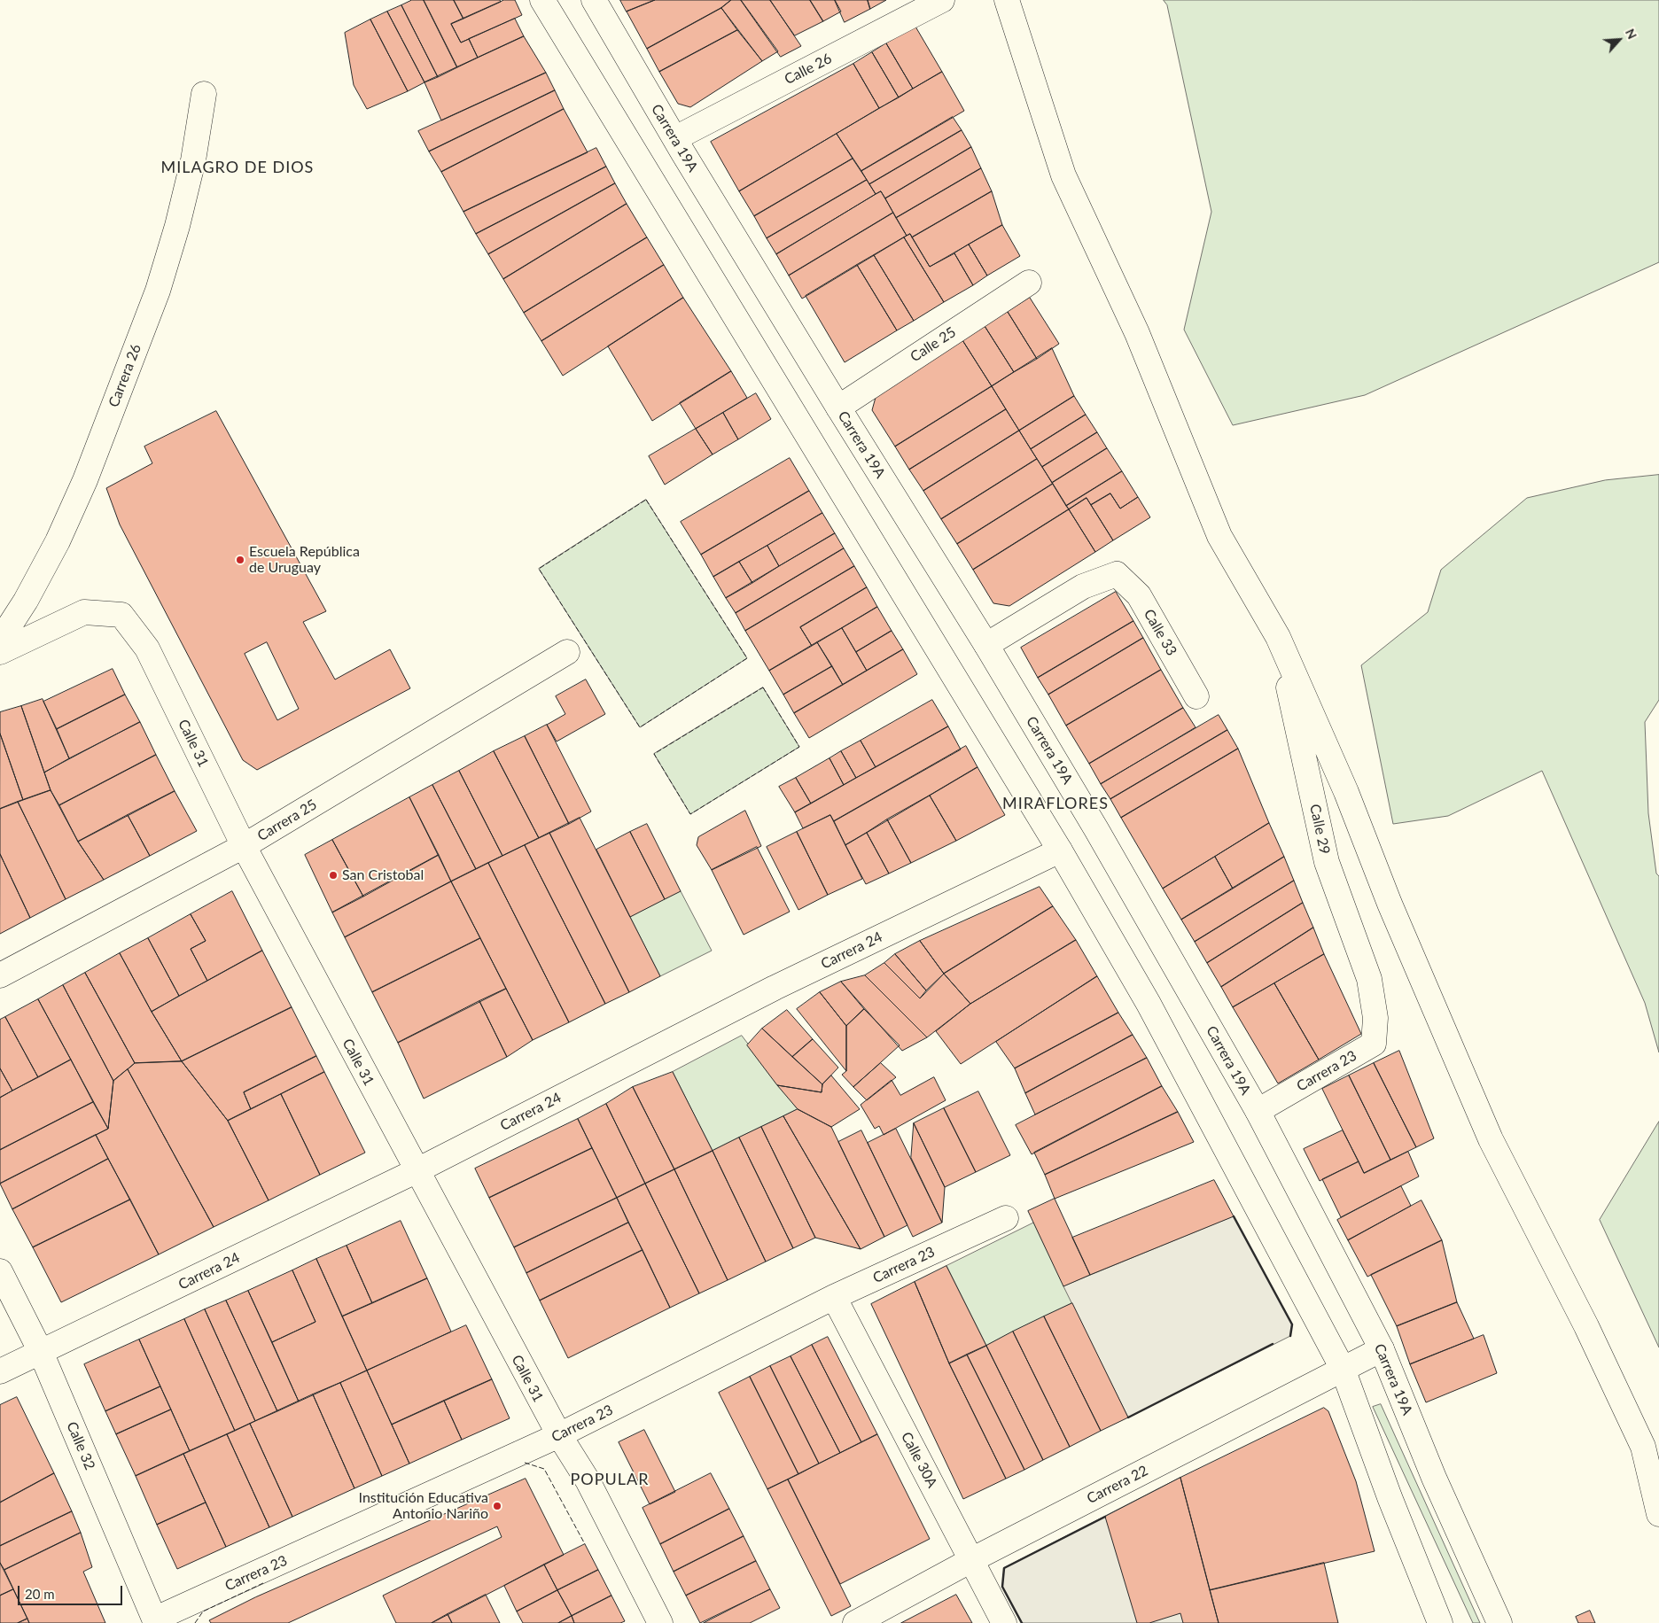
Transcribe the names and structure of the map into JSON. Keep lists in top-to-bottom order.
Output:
{
  "streets": {
    "street": [
      "Calle 26",
      "Carrera 19A",
      "Calle 25",
      "Carrera 26",
      "Calle 33",
      "Calle 31",
      "Carrera 25",
      "Calle 29",
      "Carrera 24",
      "Carrera 23",
      "Calle 32",
      "Calle 30A",
      "Carrera 22"
    ]
  },
  "crossings": [
    ["Calle 26", "Carrera 19A"],
    ["Carrera 19A", "Calle 25"],
    ["Carrera 19A", "Calle 33"],
    ["Carrera 19A", "Carrera 23"],
    ["Carrera 19A", "Carrera 22"],
    ["Calle 31", "Carrera 25"],
    ["Calle 31", "Carrera 24"],
    ["Calle 31", "Carrera 23"],
    ["Calle 29", "Carrera 23"],
    ["Carrera 24", "Calle 32"],
    ["Carrera 23", "Calle 32"],
    ["Carrera 23", "Calle 30A"],
    ["Calle 30A", "Carrera 22"]
  ],
  "districts": ["MILAGRO DE DIOS", "MIRAFLORES", "POPULAR"],
  "places": ["Escuela República de Uruguay", "San Cristobal", "Institución Educativa Antonio Nariño"],
  "scale_bar": "20 m",
  "north": "top right"
}
